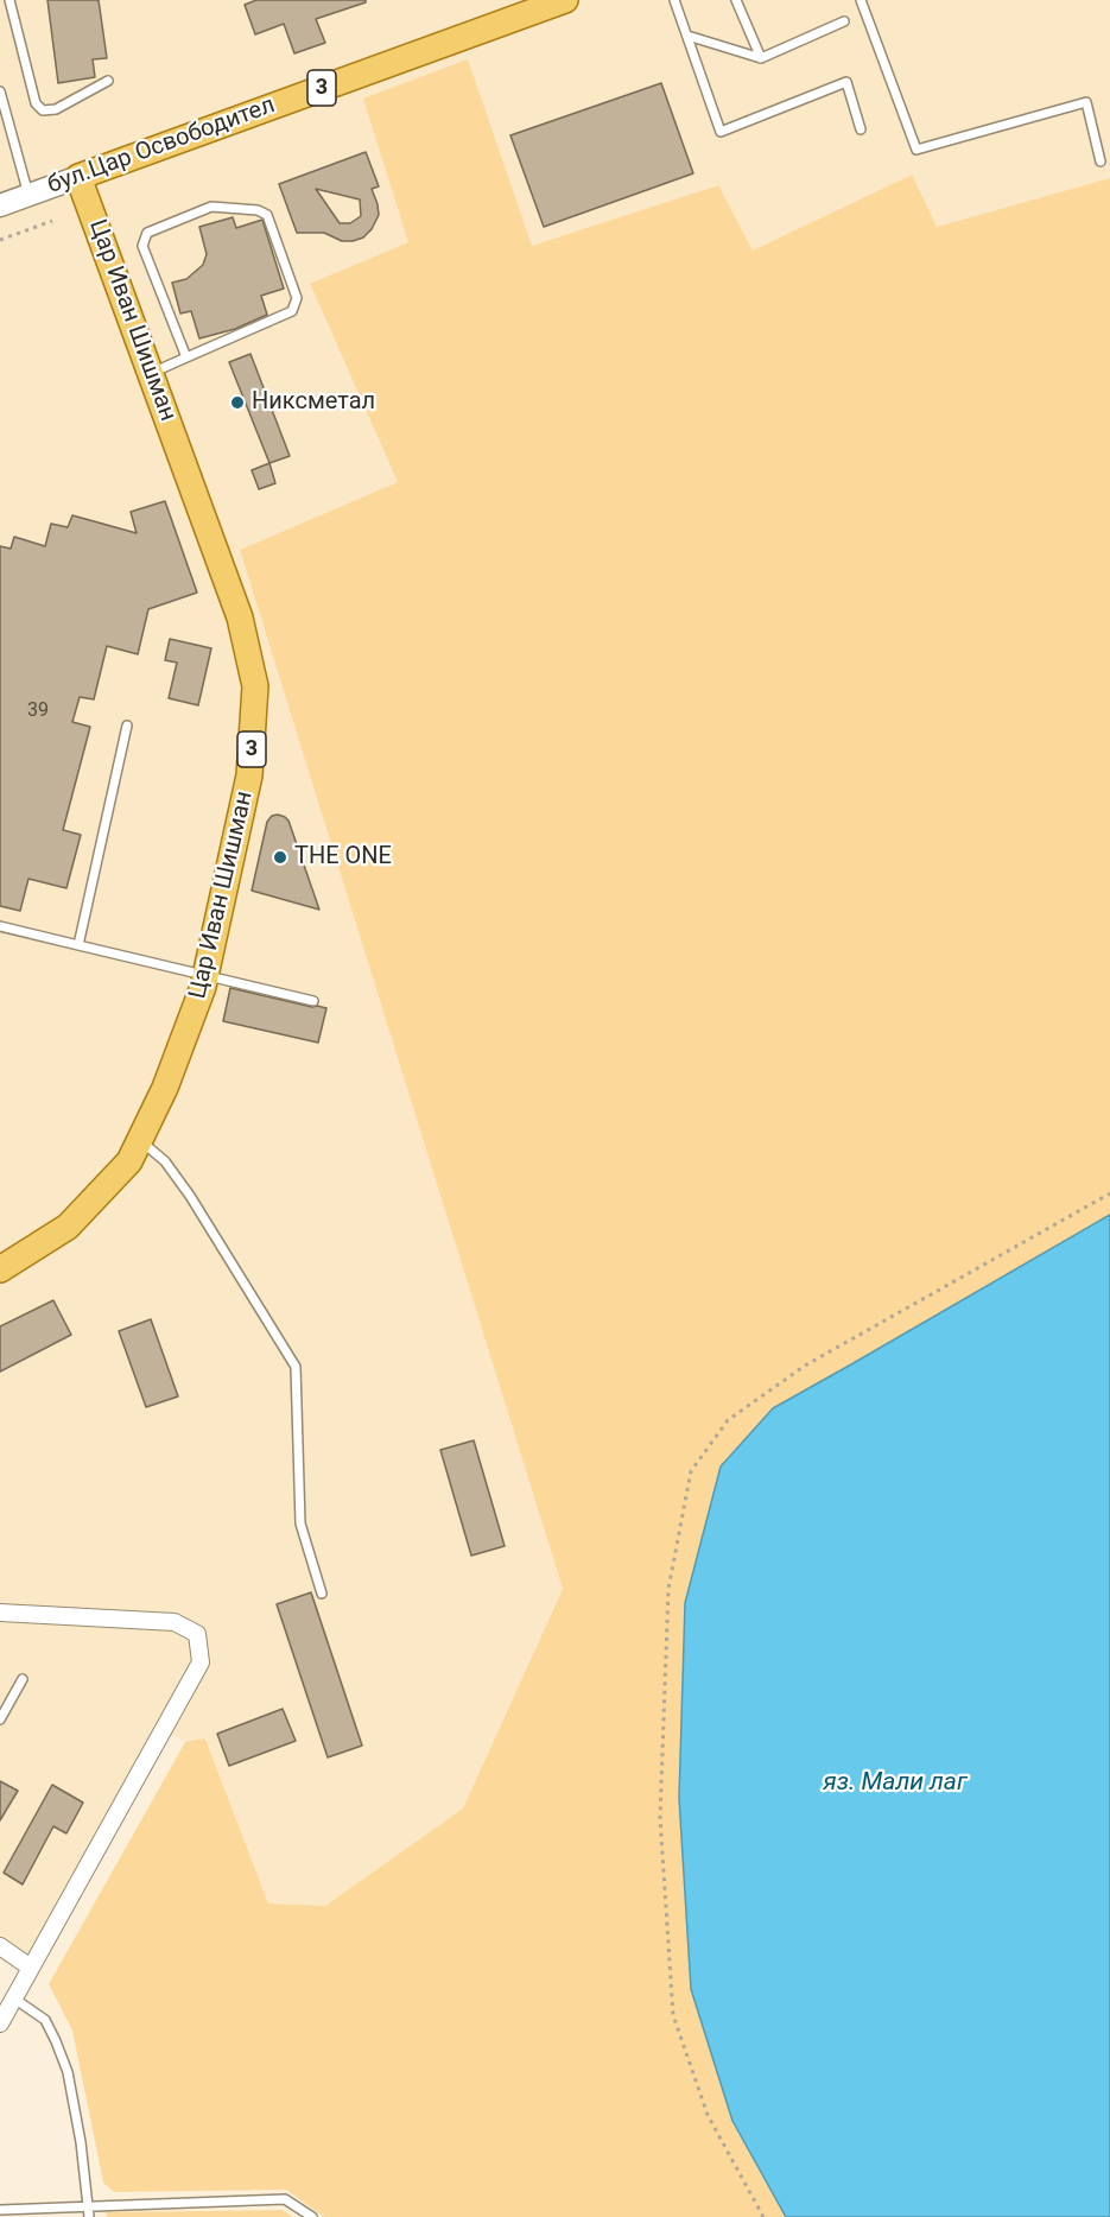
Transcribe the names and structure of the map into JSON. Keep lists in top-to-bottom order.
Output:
{
  "streets": {
    "main road": ["3", "бул.Цар Освободител", "Цар Иван Шишман"]
  },
  "crossings": [
    ["бул.Цар Освободител", "Цар Иван Шишман"]
  ],
  "water": ["яз. Мали лаг"],
  "places": ["Никсметал", "THE ONE"],
  "house_numbers": ["39"]
}
